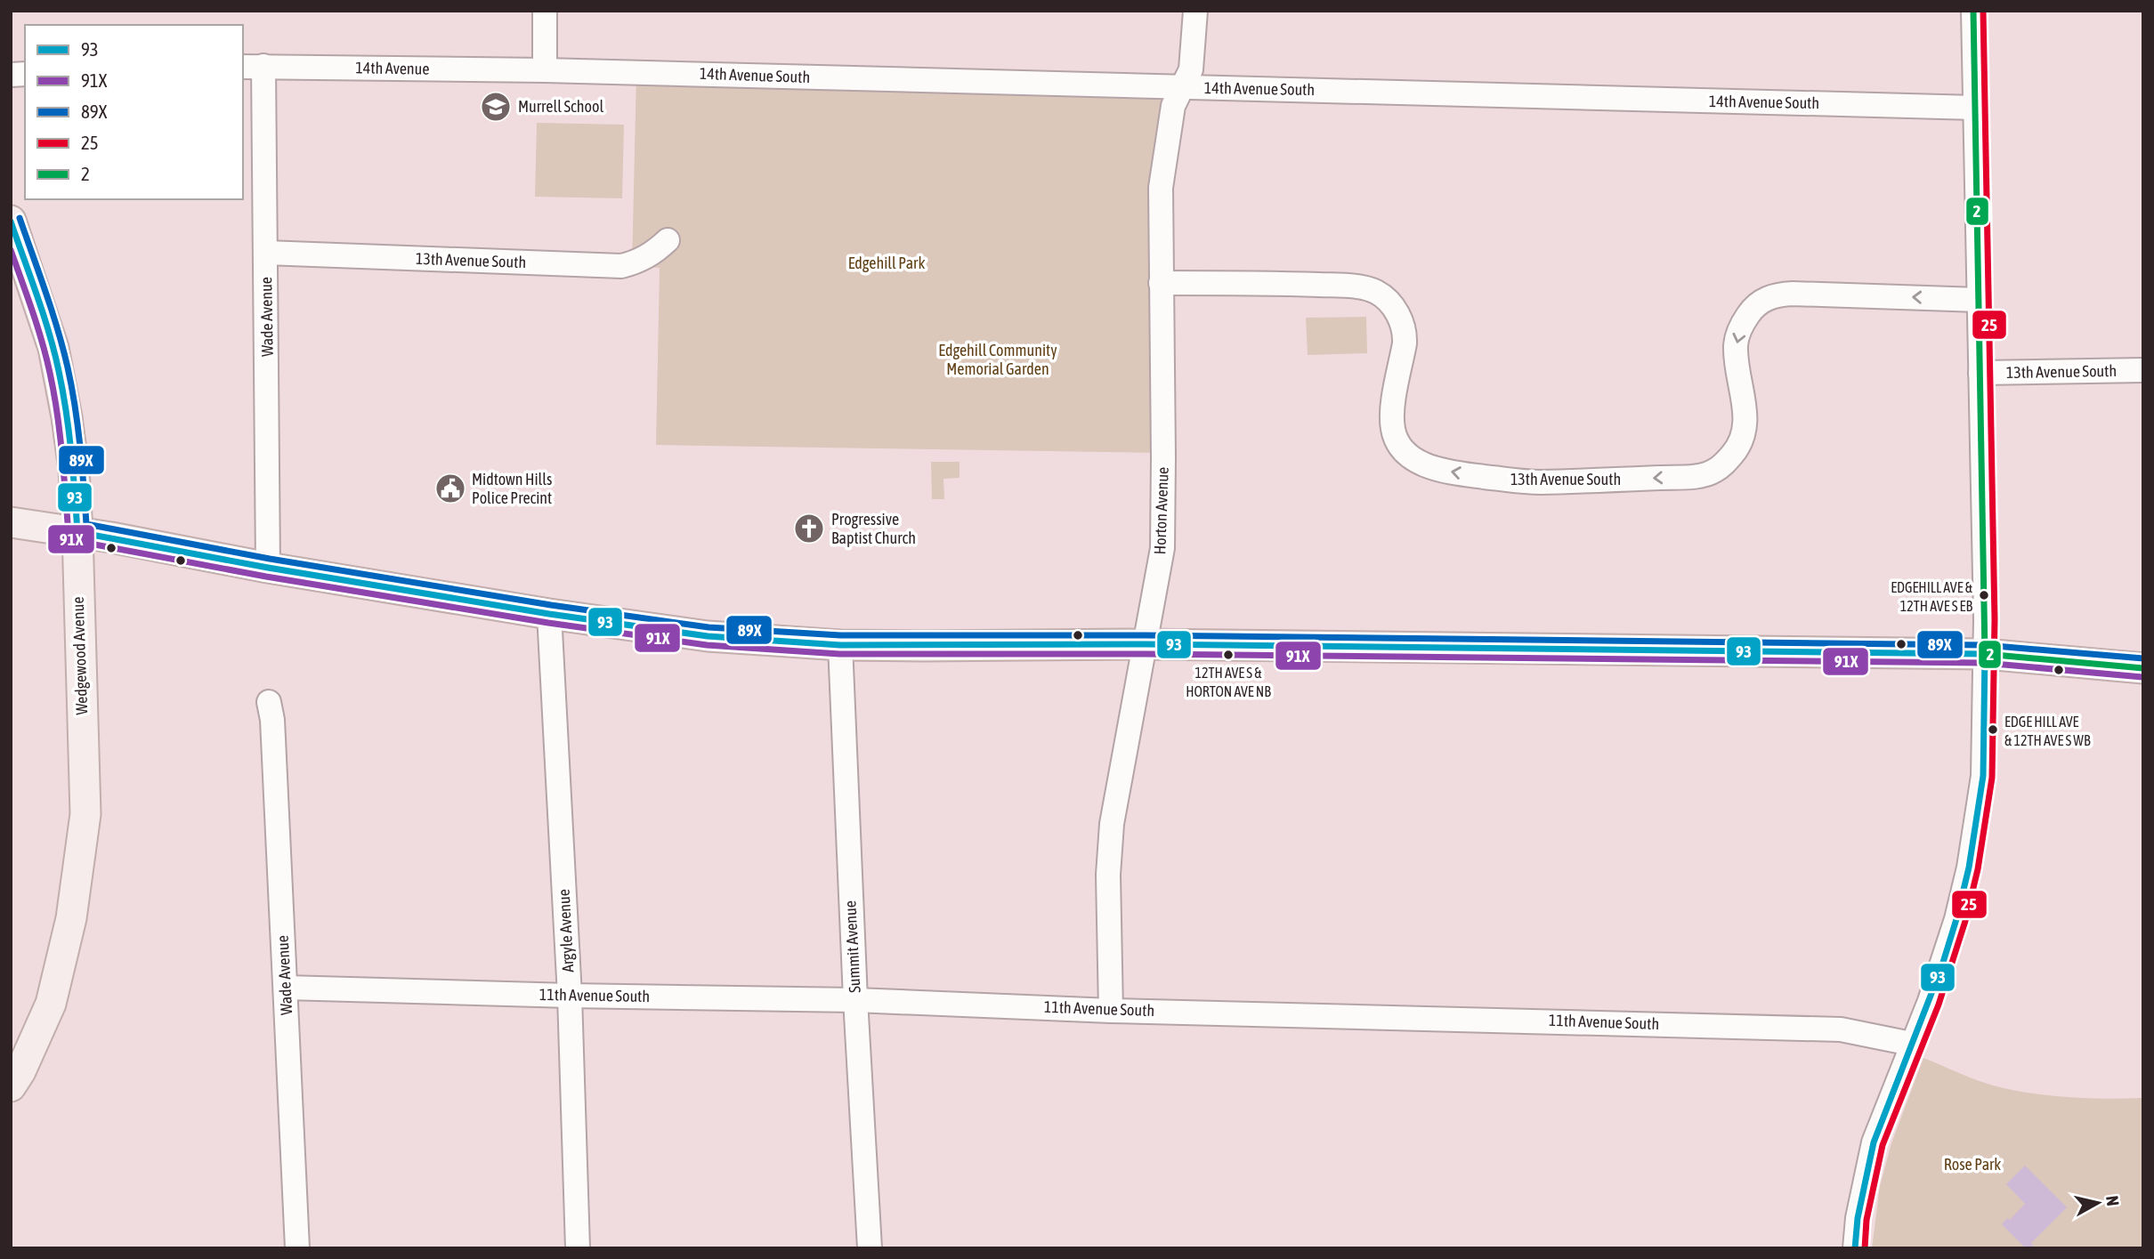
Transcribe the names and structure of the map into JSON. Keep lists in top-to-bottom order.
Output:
{
  "streets": {
    "main road": ["Wedgewood Avenue"],
    "street": [
      "14th Avenue",
      "14th Avenue South",
      "13th Avenue South",
      "Wade Avenue",
      "Horton Avenue",
      "Argyle Avenue",
      "Summit Avenue",
      "11th Avenue South"
    ]
  },
  "crossings": [
    ["14th Avenue", "14th Avenue South"],
    ["14th Avenue", "Wade Avenue"],
    ["14th Avenue South", "Horton Avenue"],
    ["13th Avenue South", "Wade Avenue"],
    ["13th Avenue South", "Horton Avenue"],
    ["Wade Avenue", "11th Avenue South"],
    ["Horton Avenue", "11th Avenue South"],
    ["Argyle Avenue", "11th Avenue South"],
    ["Summit Avenue", "11th Avenue South"]
  ],
  "parks": ["Edgehill Park", "Edgehill Community Memorial Garden", "Rose Park"],
  "places": {
    "school or university": ["Murrell School"],
    "public building": ["Midtown Hills Police Precint"],
    "church": ["Progressive Baptist Church"],
    "other": ["EDGEHILL AVE & 12TH AVE S EB", "12TH AVE S & HORTON AVE NB", "EDGE HILL AVE & 12TH AVE S WB"]
  },
  "lines": [
    "transit line 25",
    "transit line 2",
    "transit line 89X",
    "transit line 93",
    "transit line 91X"
  ],
  "legend": [
    "93",
    "91X",
    "89X",
    "25",
    "2"
  ],
  "north": "right"
}
